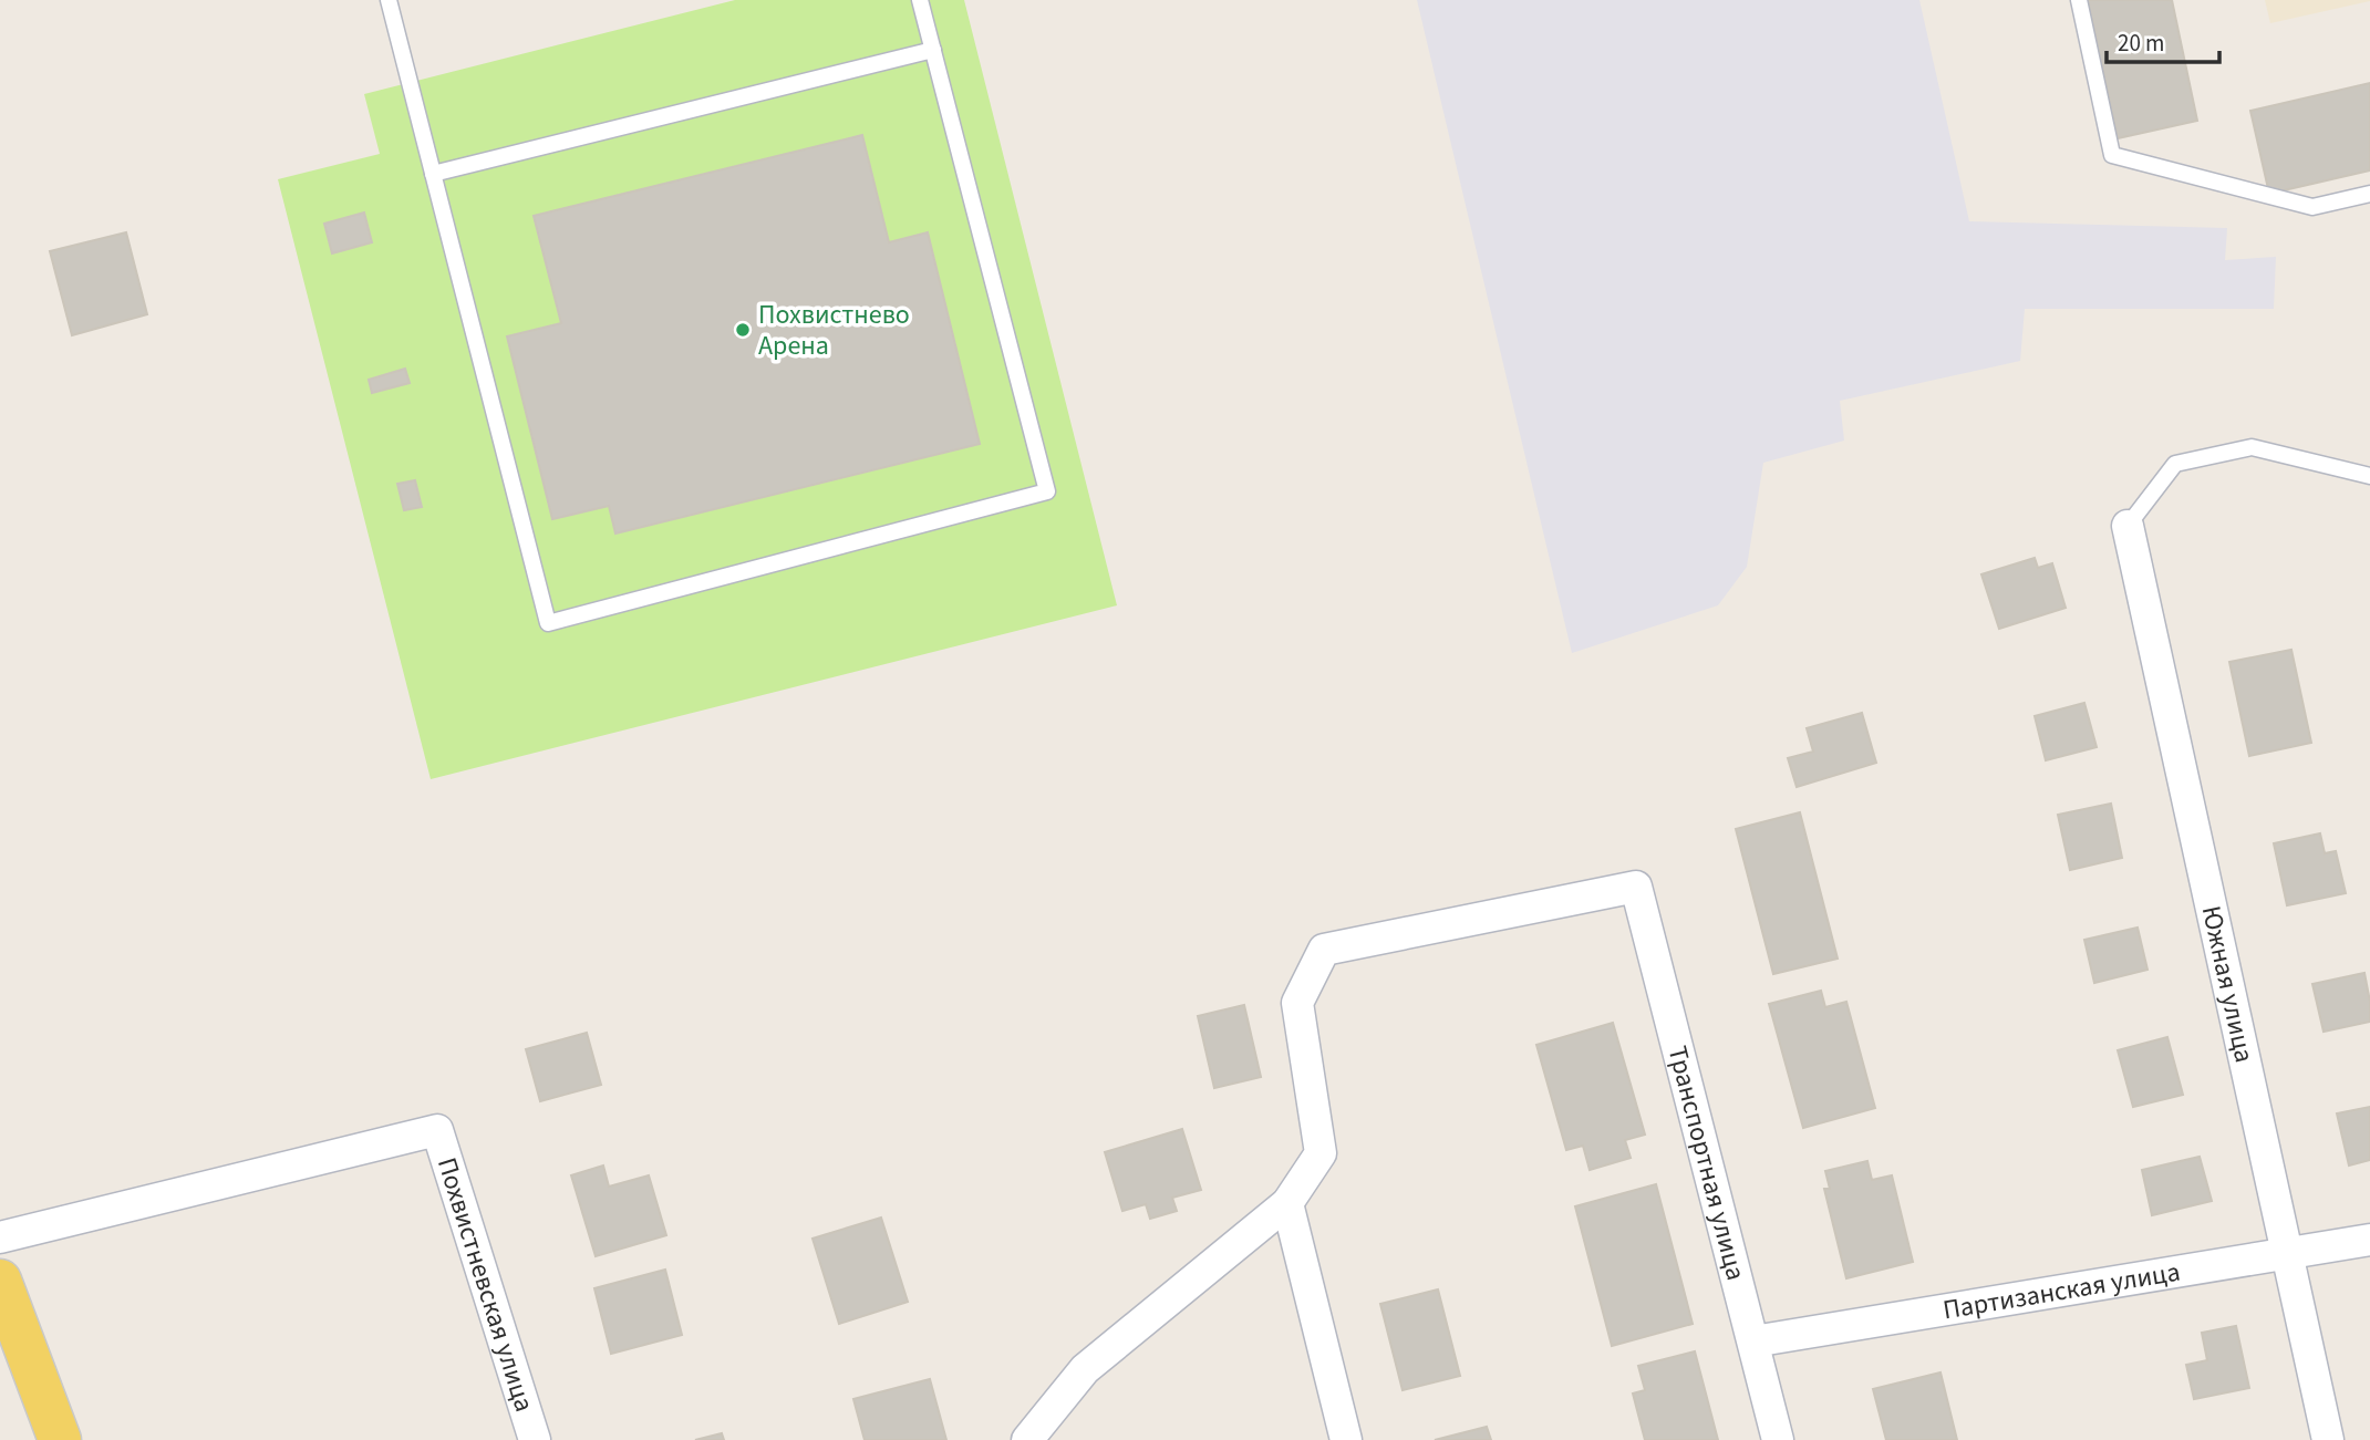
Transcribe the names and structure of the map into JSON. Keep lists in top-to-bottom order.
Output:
{
  "streets": {
    "street": [
      "Южная улица",
      "Транспортная улица",
      "Похвистневская улица",
      "Партизанская улица"
    ]
  },
  "crossings": [
    ["Южная улица", "Партизанская улица"],
    ["Транспортная улица", "Партизанская улица"]
  ],
  "places": ["Похвистнево Арена"],
  "scale_bar": "20 m"
}
